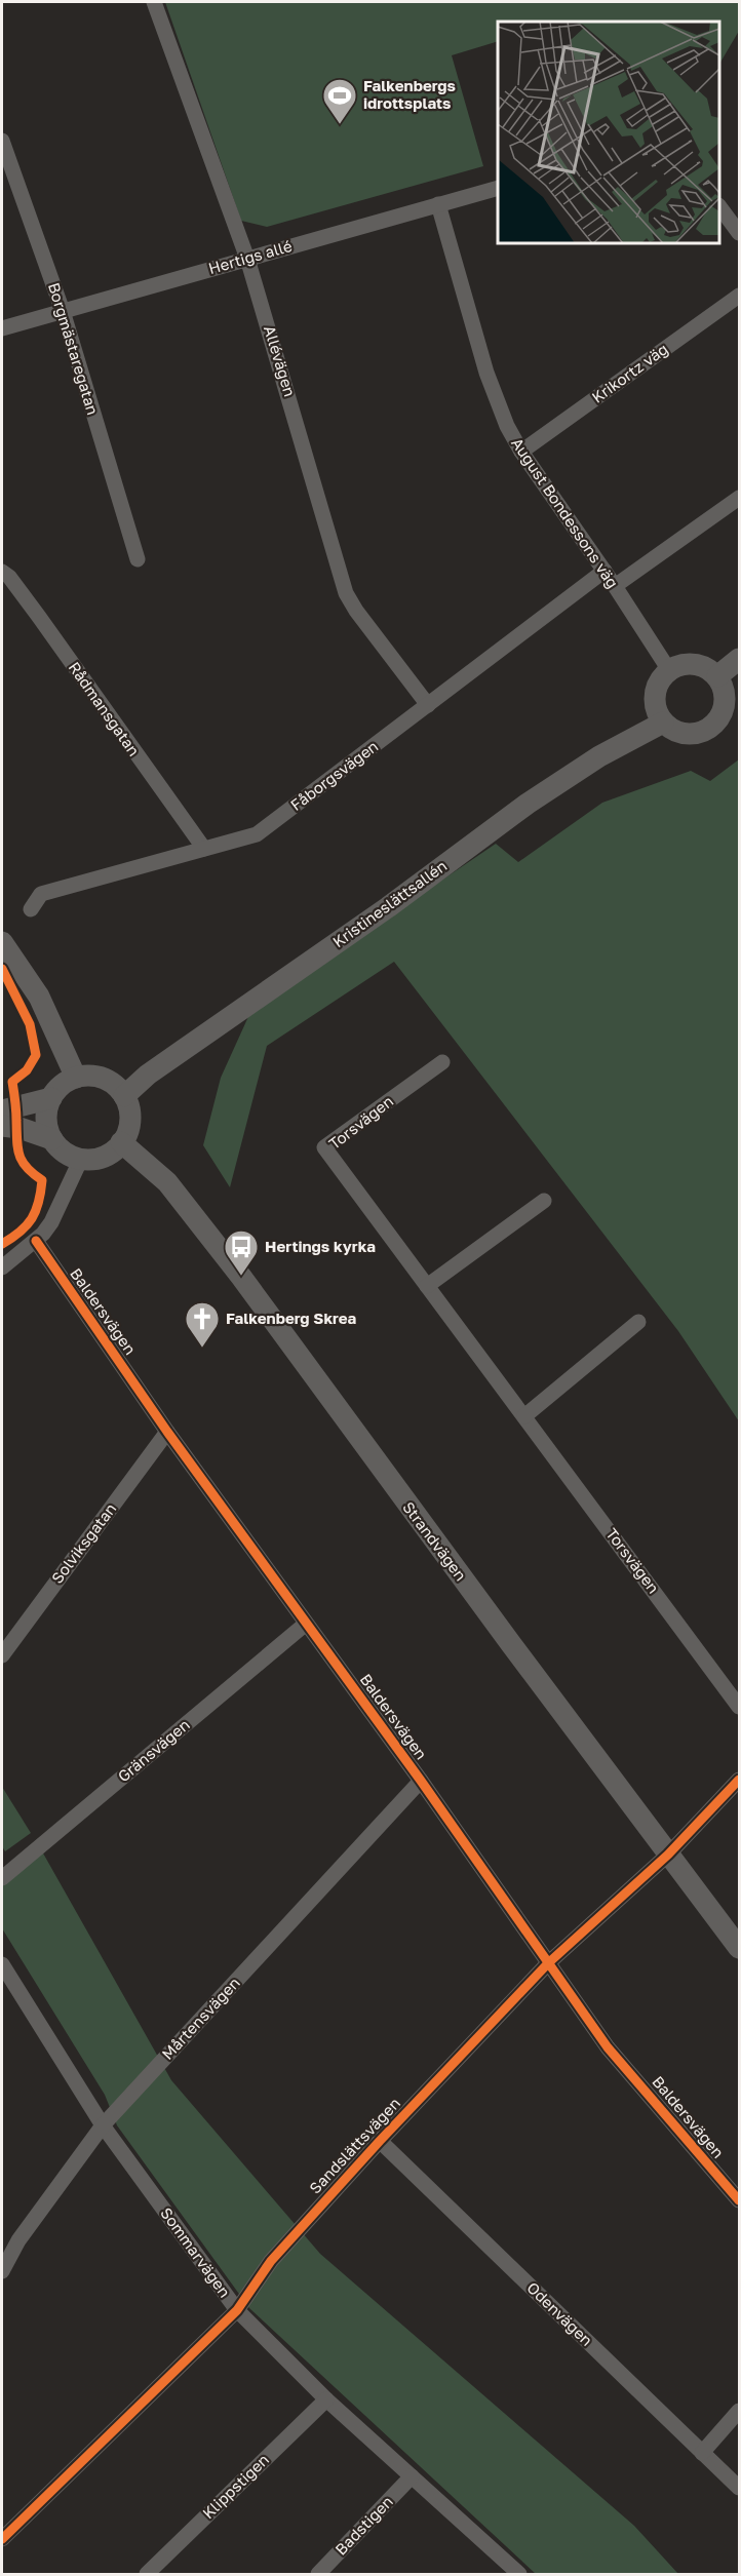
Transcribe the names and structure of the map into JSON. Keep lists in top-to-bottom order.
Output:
{
  "streets": {
    "street": [
      "Hertigs allé",
      "Borgmästaregatan",
      "Allévägen",
      "Krikortz väg",
      "August Bondessons väg",
      "Rådmansgatan",
      "Fåborgsvägen",
      "Kristineslättsallén",
      "Torsvägen",
      "Baldersvägen",
      "Strandvägen",
      "Solviksgatan",
      "Gränsvägen",
      "Mårtensvägen",
      "Sandslättsvägen",
      "Sommarvägen",
      "Odenvägen",
      "Klippstigen",
      "Badstigen"
    ]
  },
  "crossings": [
    ["Hertigs allé", "Borgmästaregatan"],
    ["Hertigs allé", "Allévägen"],
    ["Hertigs allé", "August Bondessons väg"],
    ["Allévägen", "Fåborgsvägen"],
    ["Krikortz väg", "August Bondessons väg"],
    ["August Bondessons väg", "Fåborgsvägen"],
    ["August Bondessons väg", "Kristineslättsallén"],
    ["Rådmansgatan", "Fåborgsvägen"],
    ["Kristineslättsallén", "Strandvägen"],
    ["Baldersvägen", "Solviksgatan"],
    ["Baldersvägen", "Gränsvägen"],
    ["Baldersvägen", "Mårtensvägen"],
    ["Baldersvägen", "Sandslättsvägen"],
    ["Strandvägen", "Sandslättsvägen"],
    ["Mårtensvägen", "Sommarvägen"],
    ["Sandslättsvägen", "Sommarvägen"],
    ["Sandslättsvägen", "Odenvägen"],
    ["Sommarvägen", "Klippstigen"],
    ["Sommarvägen", "Badstigen"]
  ],
  "places": {
    "sports": ["Falkenbergs idrottsplats"],
    "bus stop": ["Hertings kyrka"],
    "church": ["Falkenberg Skrea"]
  }
}
